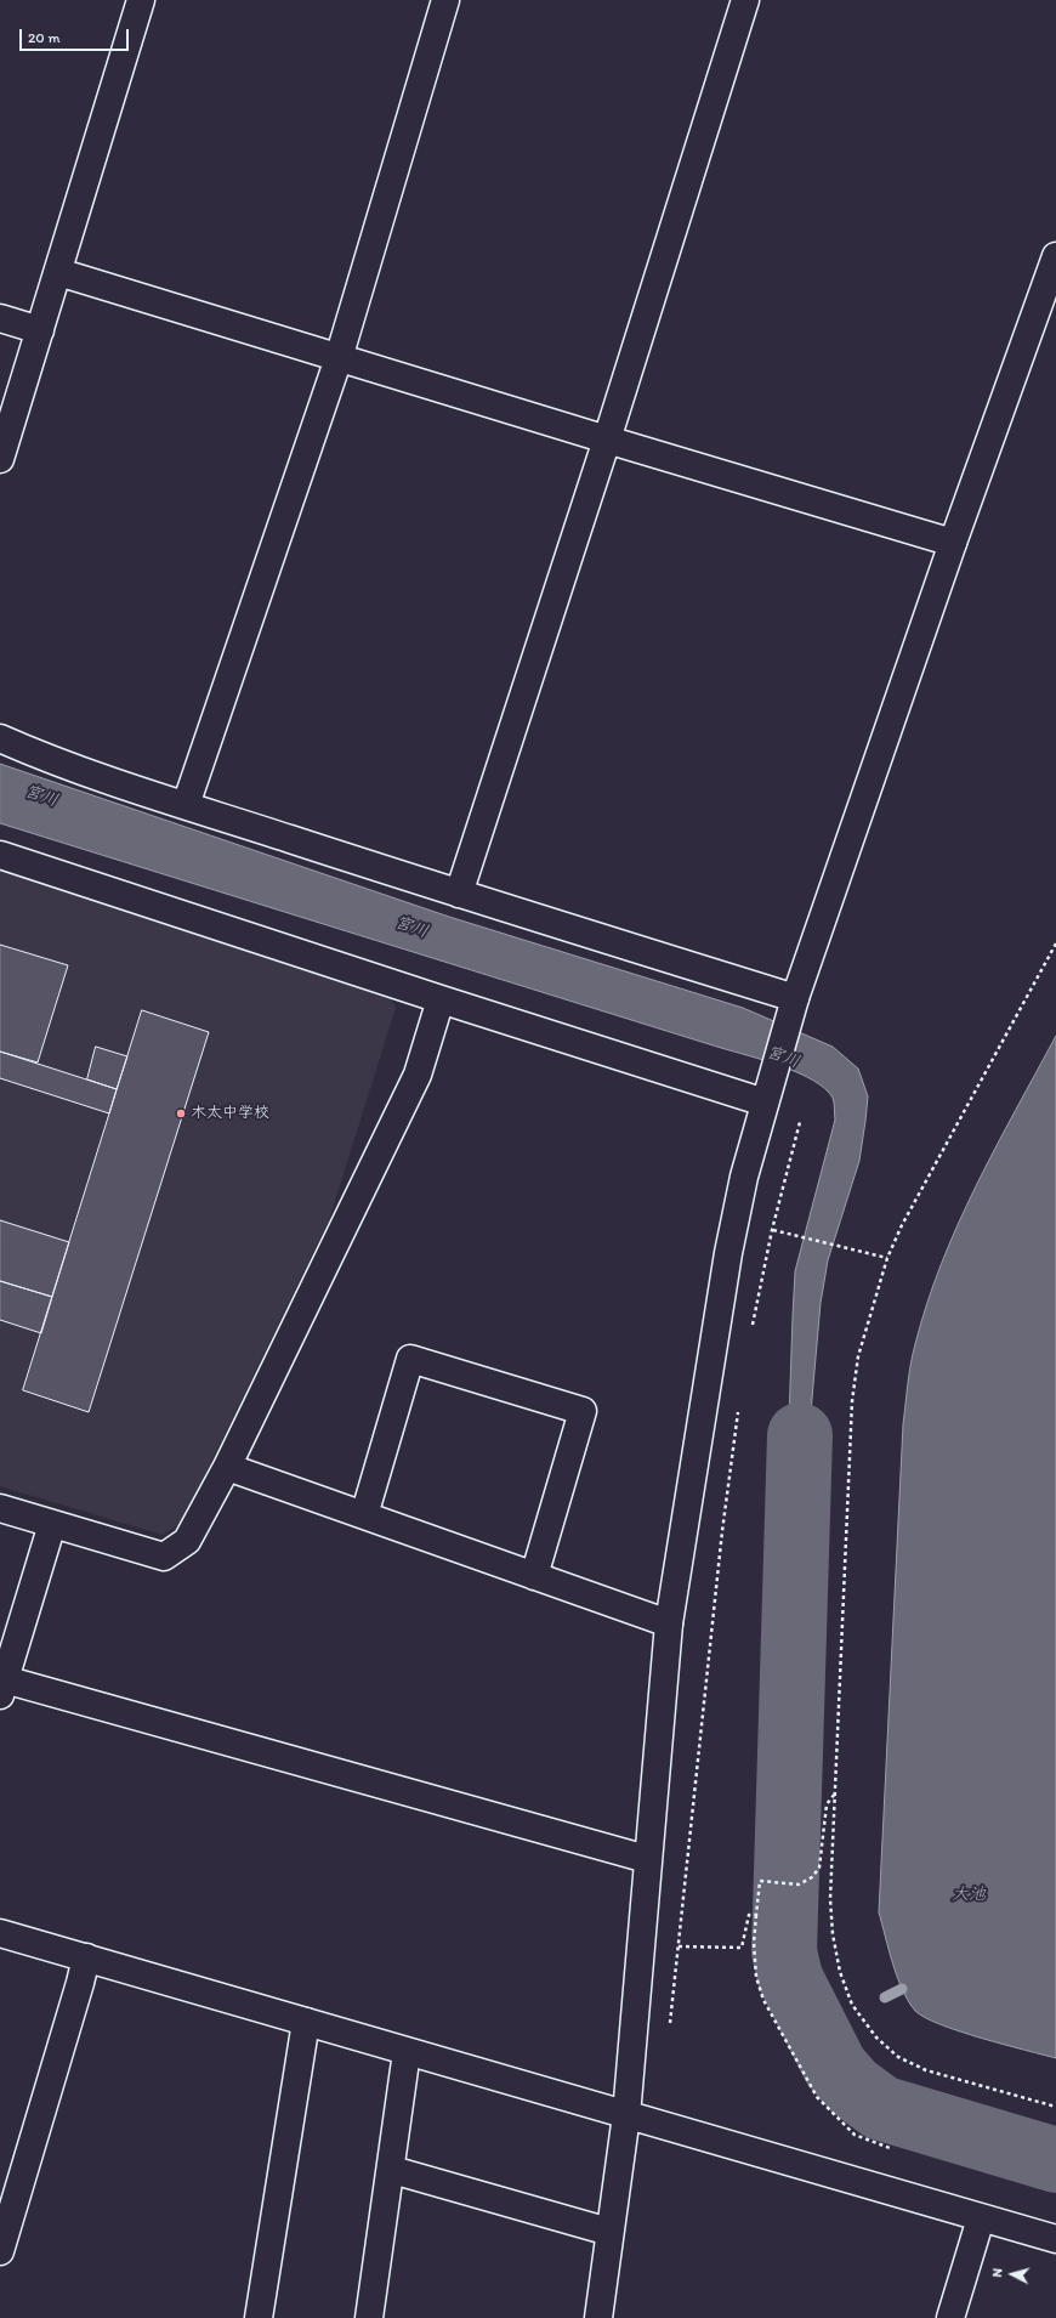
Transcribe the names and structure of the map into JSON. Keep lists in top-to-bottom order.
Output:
{
  "water": ["宮川", "大池"],
  "places": ["木太中学校"],
  "scale_bar": "20 m",
  "north": "left"
}
